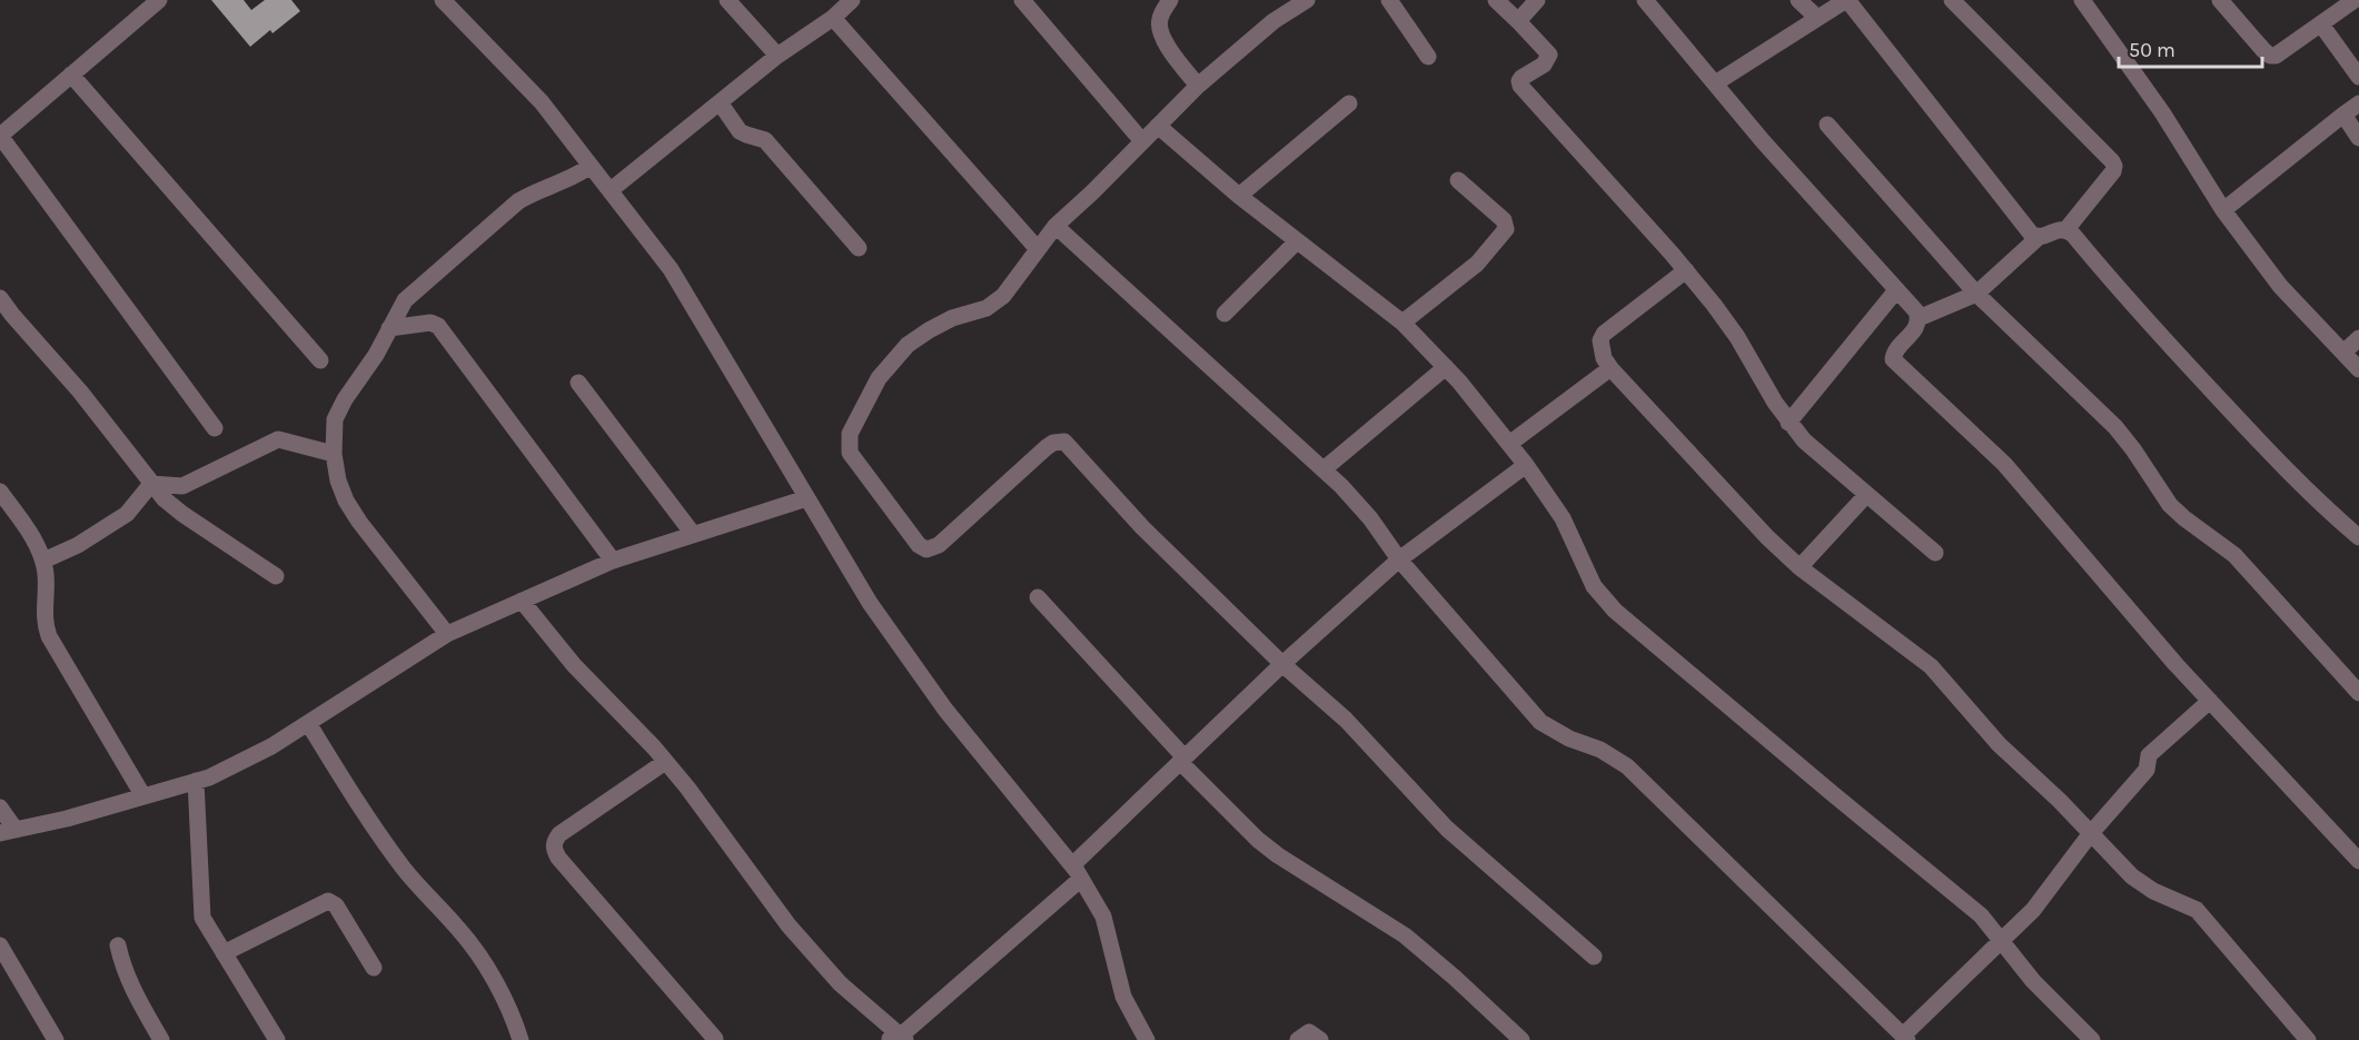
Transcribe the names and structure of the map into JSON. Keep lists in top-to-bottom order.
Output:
{
  "scale_bar": "50 m"
}
